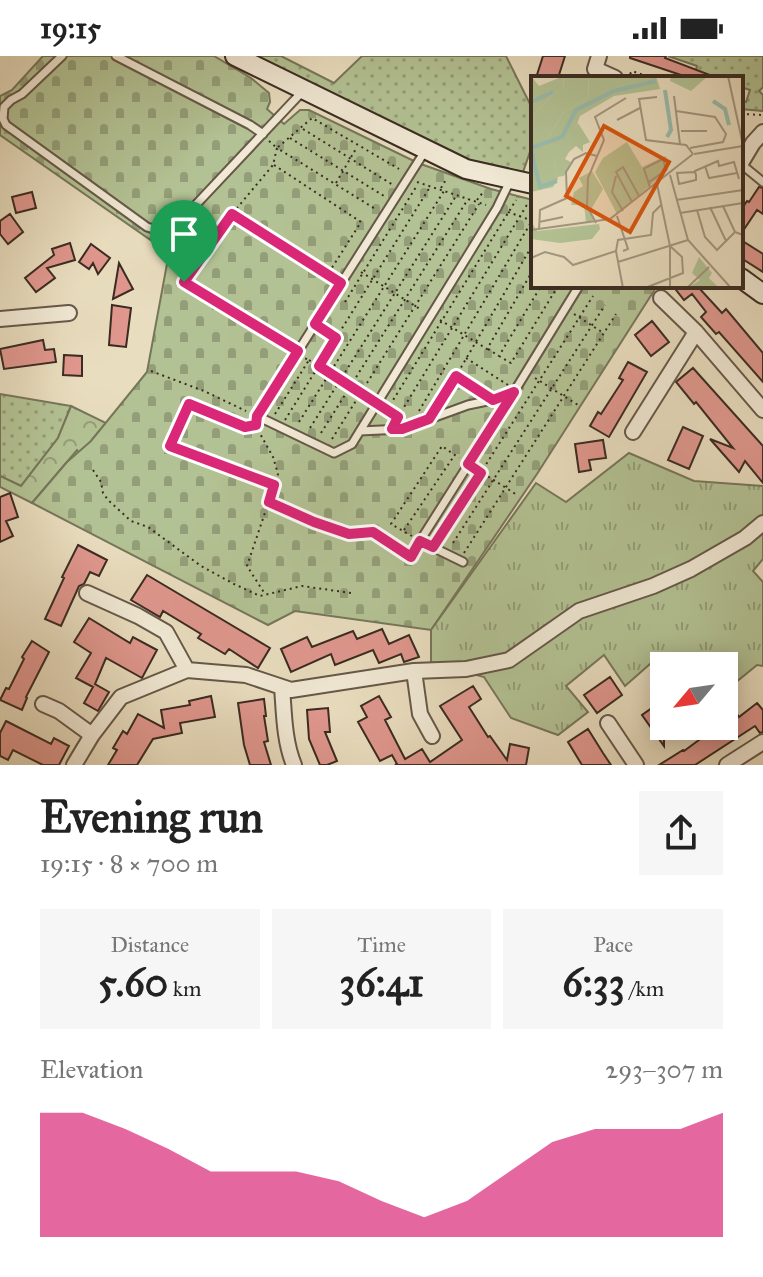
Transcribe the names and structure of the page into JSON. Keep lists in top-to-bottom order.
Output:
{
  "north": "bottom left",
  "page": {
    "status": "19:15",
    "heading": ["Evening run", "19:15 · 8 × 700 m"],
    "stats": [
      ["Distance", "5.60 km"],
      ["Time", "36:41"],
      ["Pace", "6:33 /km"]
    ],
    "chart": ["Elevation", "293–307 m"]
  }
}
